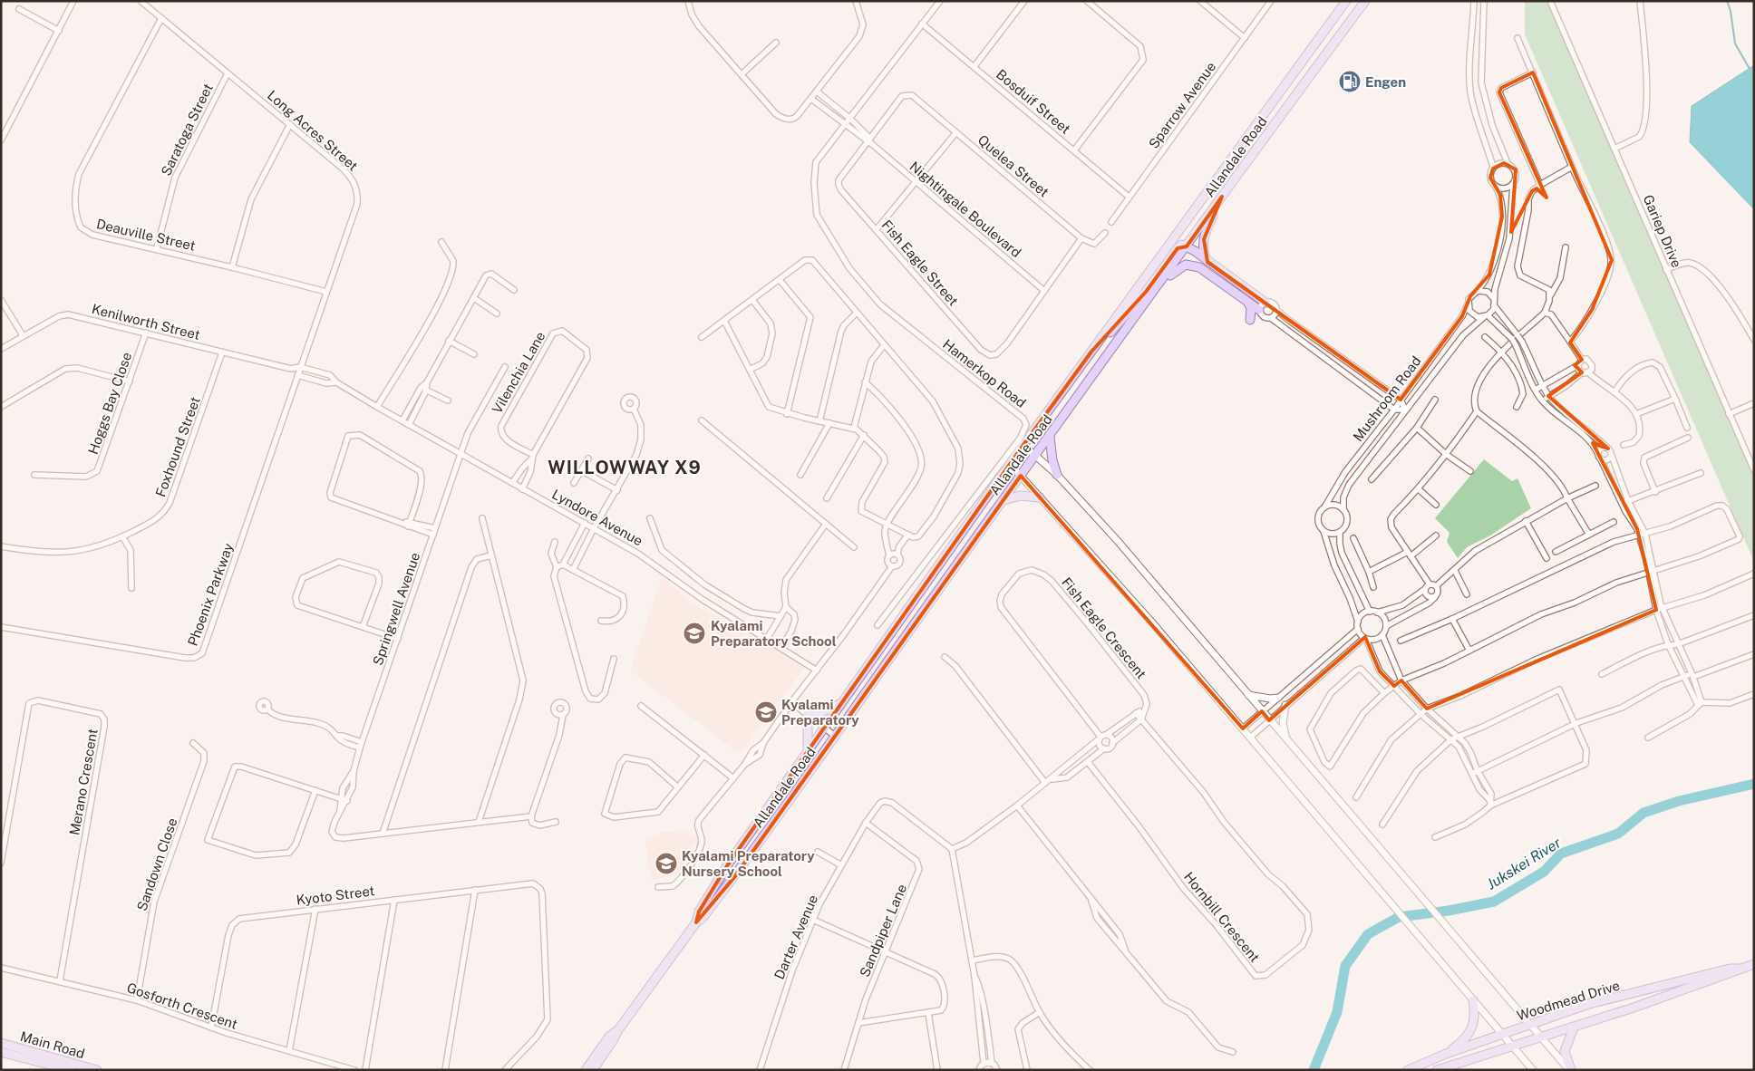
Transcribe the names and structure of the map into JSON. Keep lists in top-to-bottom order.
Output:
{
  "streets": {
    "main road": ["Allandale Road", "Woodmead Drive", "Main Road"],
    "street": [
      "Bosduif Street",
      "Sparrow Avenue",
      "Saratoga Street",
      "Long Acres Street",
      "Quelea Street",
      "Nightingale Boulevard",
      "Gariep Drive",
      "Deauville Street",
      "Fish Eagle Street",
      "Kenilworth Street",
      "Vilenchia Lane",
      "Hamerkop Road",
      "Mushroom Road",
      "Hoggs Bay Close",
      "Foxhound Street",
      "Lyndore Avenue",
      "Phoenix Parkway",
      "Springwell Avenue",
      "Fish Eagle Crescent",
      "Merano Crescent",
      "Sandown Close",
      "Kyoto Street",
      "Hornbill Crescent",
      "Sandpiper Lane",
      "Darter Avenue",
      "Gosforth Crescent"
    ]
  },
  "crossings": [
    ["Bosduif Street", "Sparrow Avenue"],
    ["Saratoga Street", "Long Acres Street"],
    ["Saratoga Street", "Deauville Street"],
    ["Long Acres Street", "Deauville Street"],
    ["Long Acres Street", "Kenilworth Street"],
    ["Long Acres Street", "Lyndore Avenue"],
    ["Long Acres Street", "Phoenix Parkway"],
    ["Quelea Street", "Nightingale Boulevard"],
    ["Quelea Street", "Fish Eagle Street"],
    ["Nightingale Boulevard", "Fish Eagle Street"],
    ["Kenilworth Street", "Hoggs Bay Close"],
    ["Kenilworth Street", "Foxhound Street"],
    ["Kenilworth Street", "Lyndore Avenue"],
    ["Vilenchia Lane", "Lyndore Avenue"],
    ["Lyndore Avenue", "Phoenix Parkway"],
    ["Lyndore Avenue", "Springwell Avenue"],
    ["Fish Eagle Crescent", "Hornbill Crescent"],
    ["Merano Crescent", "Gosforth Crescent"],
    ["Sandown Close", "Gosforth Crescent"],
    ["Kyoto Street", "Gosforth Crescent"],
    ["Sandpiper Lane", "Darter Avenue"]
  ],
  "districts": ["WILLOWWAY X9"],
  "water": ["Jukskei River"],
  "places": {
    "fuel station": ["Engen"],
    "school or university": ["Kyalami Preparatory School", "Kyalami Preparatory", "Kyalami Preparatory Nursery School"]
  }
}
